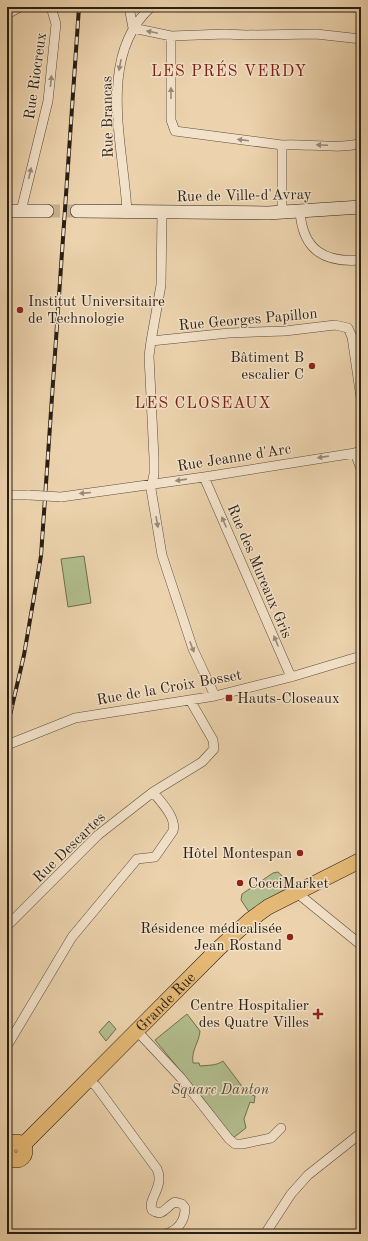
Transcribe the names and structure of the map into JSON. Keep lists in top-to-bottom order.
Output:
{
  "streets": {
    "main road": ["Rue de Ville-d'Avray", "Grande Rue"],
    "street": [
      "Rue Riocreux",
      "Rue Brancas",
      "Rue Georges Papillon",
      "Rue Jeanne d'Arc",
      "Rue des Mureaux Gris",
      "Rue de la Croix Bosset",
      "Rue Descartes"
    ]
  },
  "crossings": [
    ["Rue Brancas", "Rue de Ville-d'Avray"],
    ["Rue Jeanne d'Arc", "Rue des Mureaux Gris"],
    ["Rue des Mureaux Gris", "Rue de la Croix Bosset"],
    ["Rue de la Croix Bosset", "Rue Descartes"]
  ],
  "one_way": ["Rue Riocreux", "Rue Brancas", "Rue Jeanne d'Arc"],
  "districts": ["LES PRÉS VERDY", "LES CLOSEAUX"],
  "parks": ["Square Danton"],
  "places": {
    "other": [
      "Institut Universitaire de Technologie",
      "Bâtiment B escalier C",
      "Hôtel Montespan",
      "CocciMarket",
      "Résidence médicalisée Jean Rostand"
    ],
    "transit": ["Hauts-Closeaux"],
    "health": ["Centre Hospitalier des Quatre Villes"]
  }
}
